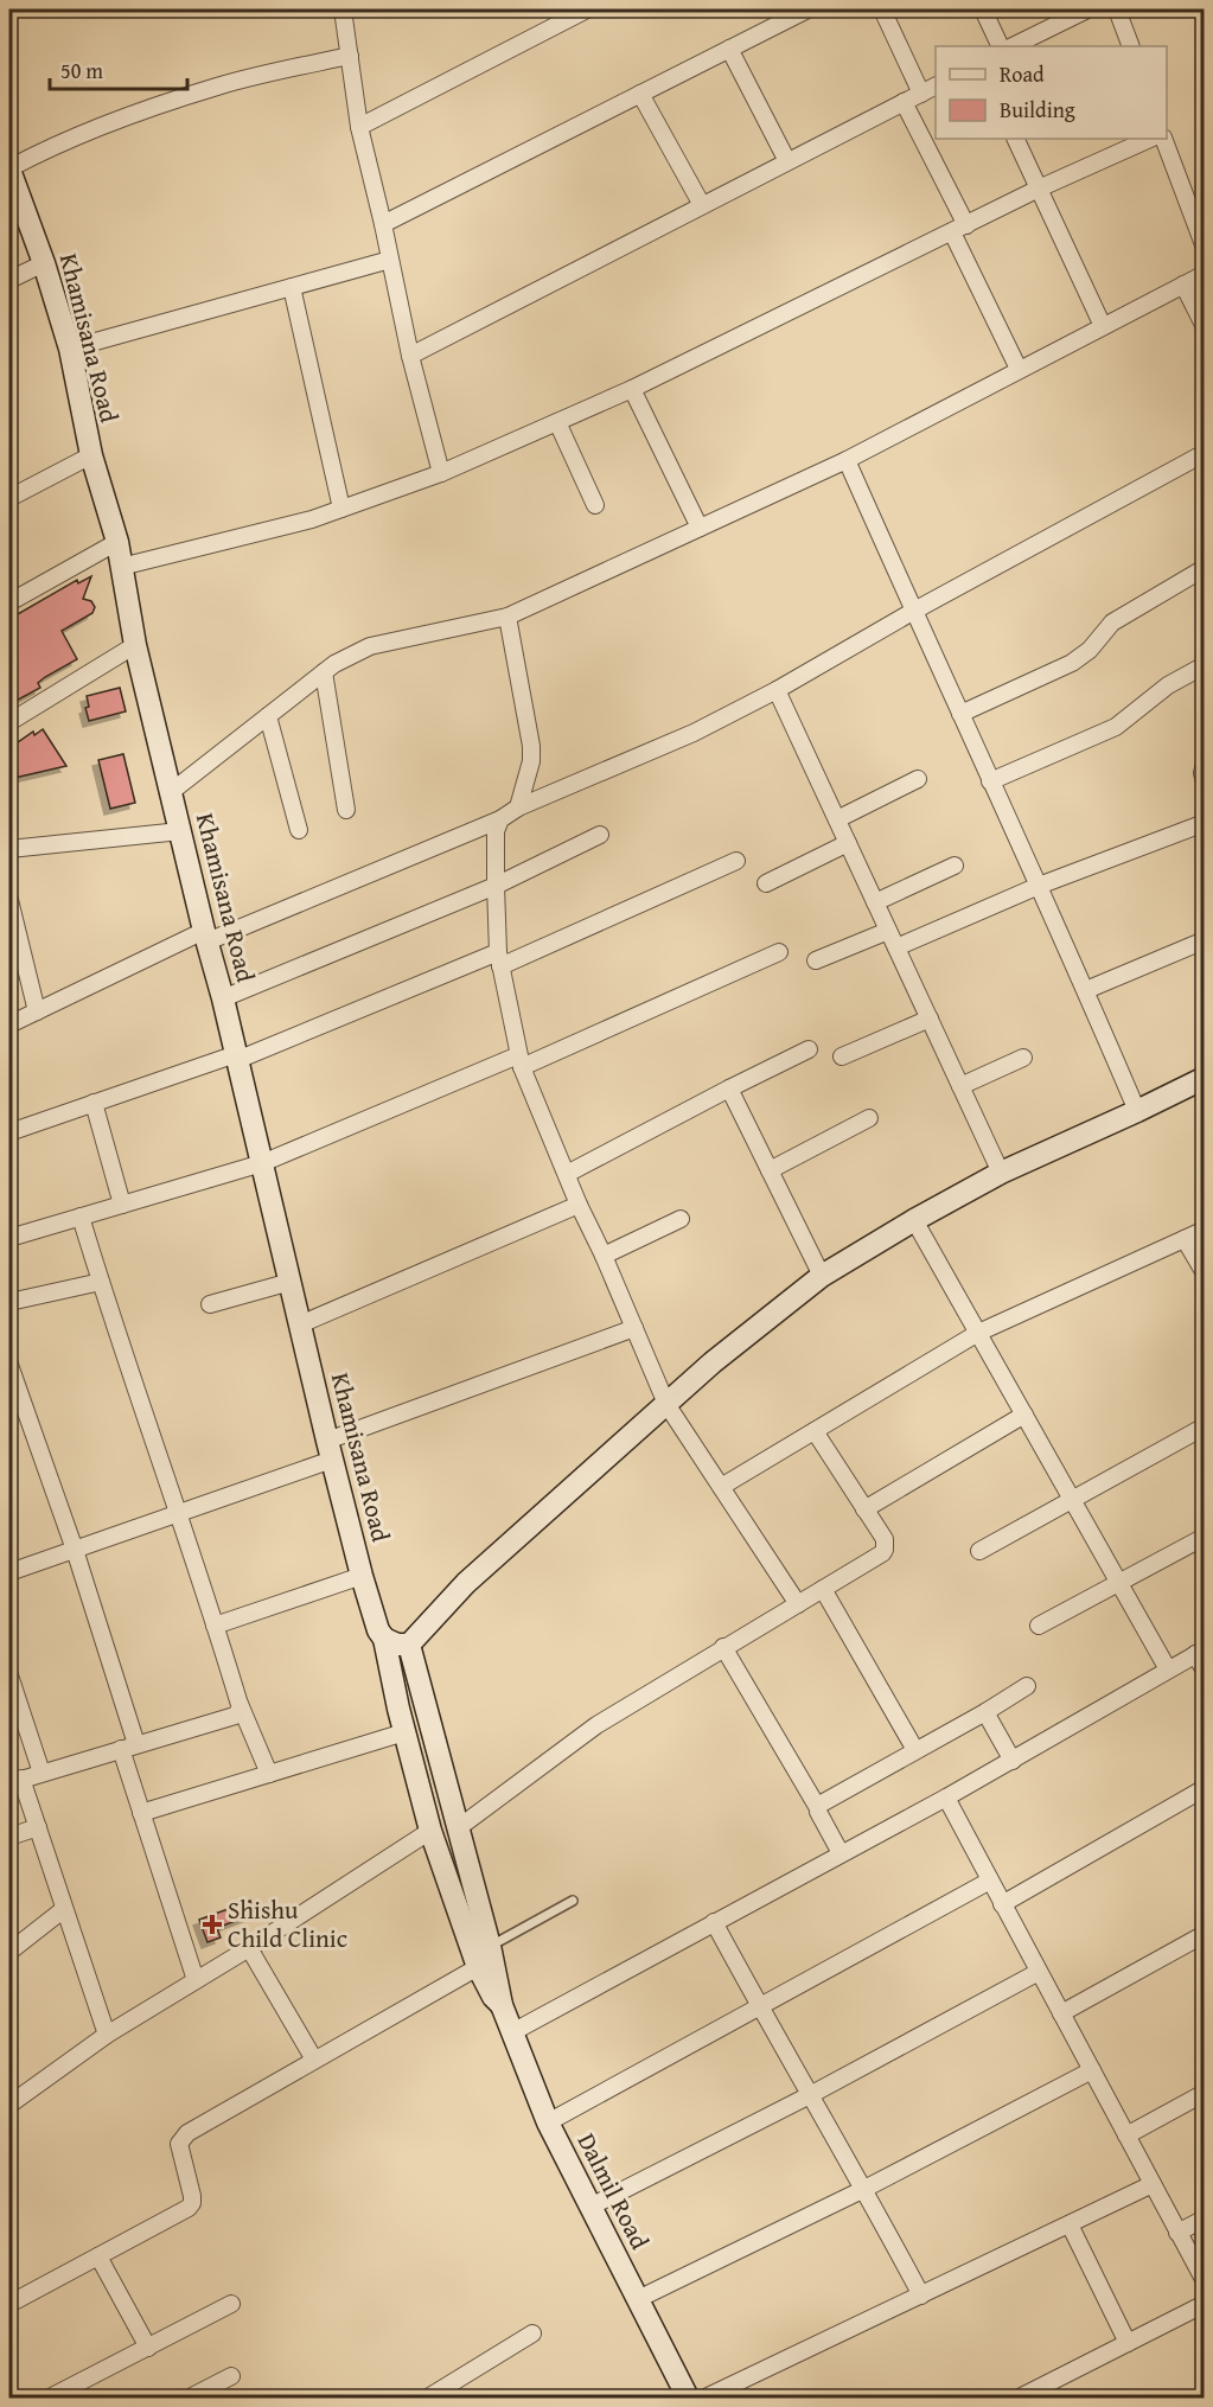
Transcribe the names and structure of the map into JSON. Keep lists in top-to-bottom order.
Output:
{
  "streets": {
    "street": ["Khamisana Road", "Dalmil Road"]
  },
  "crossings": [
    ["Khamisana Road", "Dalmil Road"]
  ],
  "places": {
    "health": ["Shishu Child Clinic"]
  },
  "legend": ["Road", "Building"],
  "scale_bar": "50 m"
}
